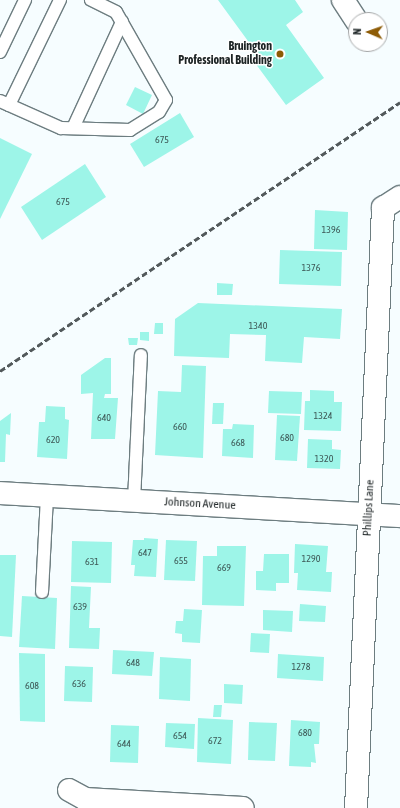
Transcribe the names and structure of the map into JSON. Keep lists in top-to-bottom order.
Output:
{
  "streets": {
    "street": ["Johnson Avenue", "Phillips Lane"]
  },
  "crossings": [
    ["Johnson Avenue", "Phillips Lane"]
  ],
  "places": ["Bruington Professional Building"],
  "house_numbers": [
    "675",
    "675",
    "1396",
    "1376",
    "1340",
    "1324",
    "640",
    "660",
    "680",
    "620",
    "668",
    "1320",
    "647",
    "1290",
    "655",
    "631",
    "669",
    "639",
    "648",
    "1278",
    "636",
    "608",
    "680",
    "654",
    "672",
    "644"
  ],
  "north": "left"
}
